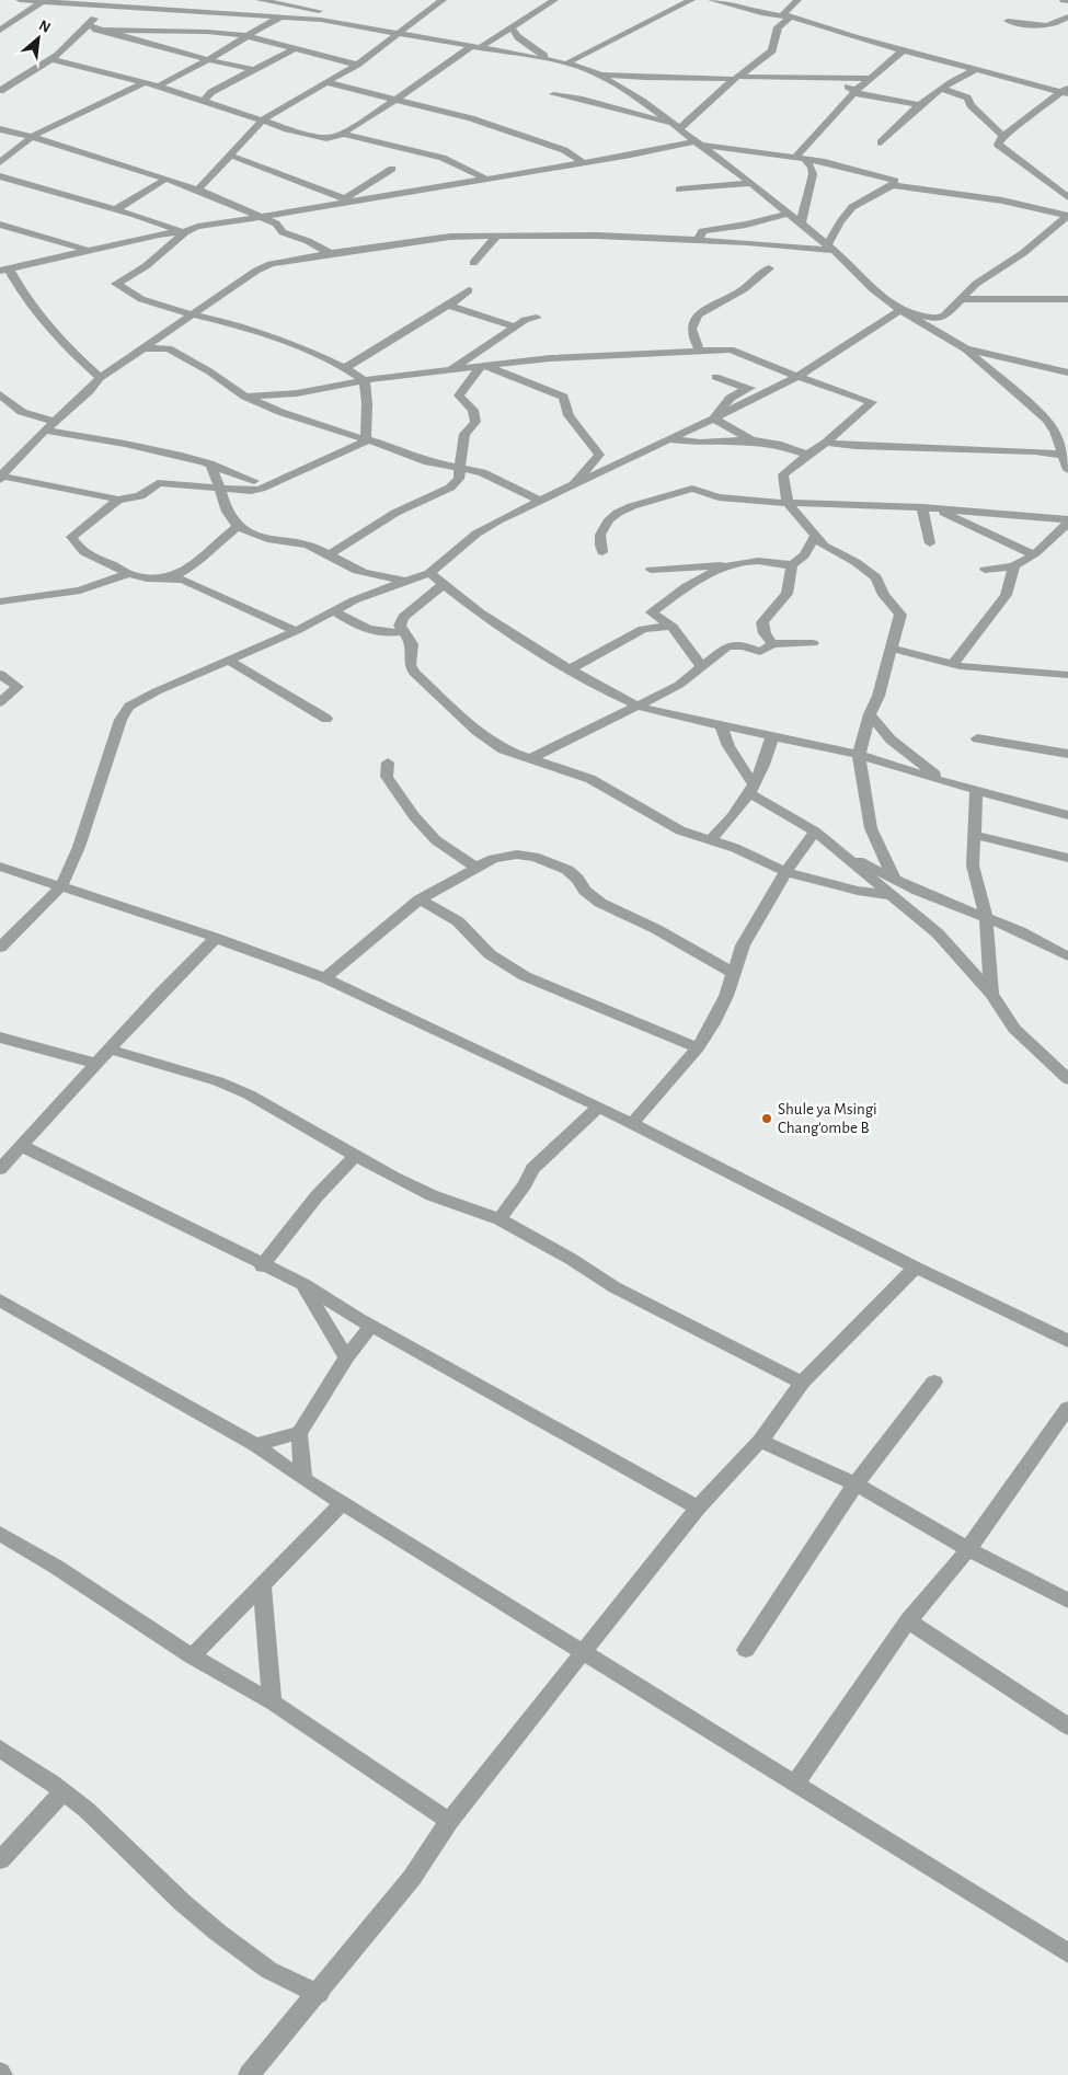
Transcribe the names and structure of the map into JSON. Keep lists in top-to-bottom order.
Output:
{
  "places": ["Shule ya Msingi Chang'ombe B"],
  "north": "top right"
}
